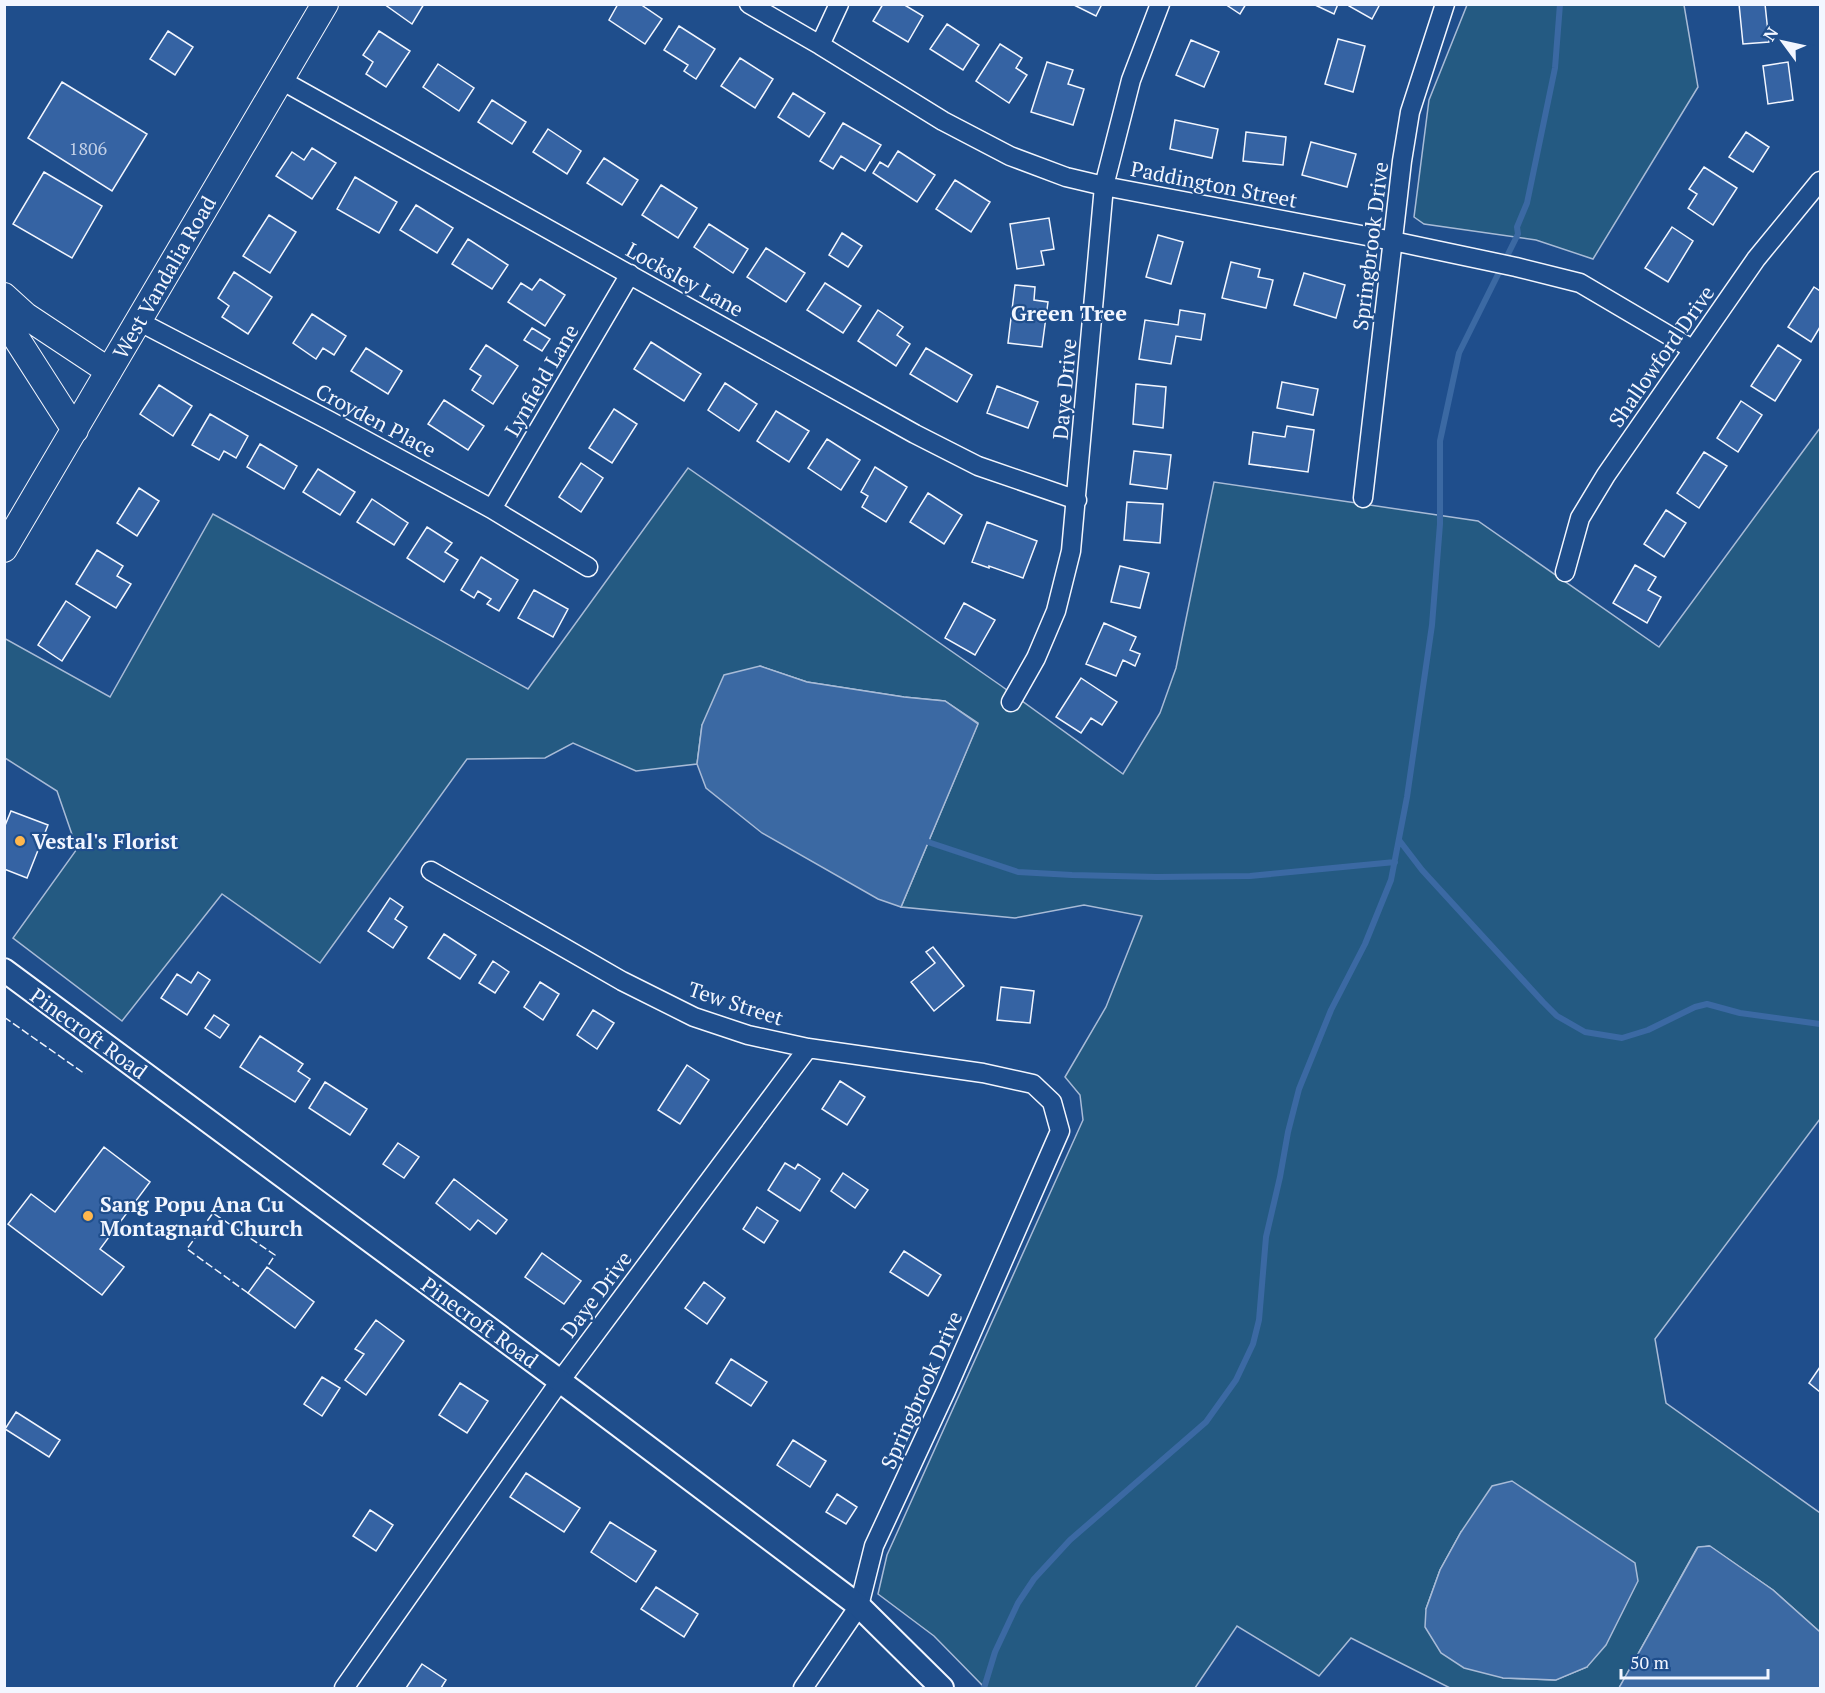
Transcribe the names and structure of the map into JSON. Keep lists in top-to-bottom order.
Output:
{
  "streets": {
    "main road": ["West Vandalia Road"],
    "street": [
      "Paddington Street",
      "Springbrook Drive",
      "Locksley Lane",
      "Shallowford Drive",
      "Lynfield Lane",
      "Daye Drive",
      "Croyden Place",
      "Tew Street",
      "Pinecroft Road"
    ]
  },
  "crossings": [
    ["Paddington Street", "Springbrook Drive"],
    ["Paddington Street", "Shallowford Drive"],
    ["Paddington Street", "Daye Drive"],
    ["Springbrook Drive", "Tew Street"],
    ["Springbrook Drive", "Pinecroft Road"],
    ["West Vandalia Road", "Locksley Lane"],
    ["West Vandalia Road", "Croyden Place"],
    ["Locksley Lane", "Lynfield Lane"],
    ["Locksley Lane", "Daye Drive"],
    ["Lynfield Lane", "Croyden Place"],
    ["Daye Drive", "Tew Street"],
    ["Daye Drive", "Pinecroft Road"]
  ],
  "districts": ["Green Tree"],
  "places": ["Vestal's Florist", "Sang Popu Ana Cu Montagnard Church"],
  "house_numbers": ["1806"],
  "scale_bar": "50 m",
  "north": "top left"
}
